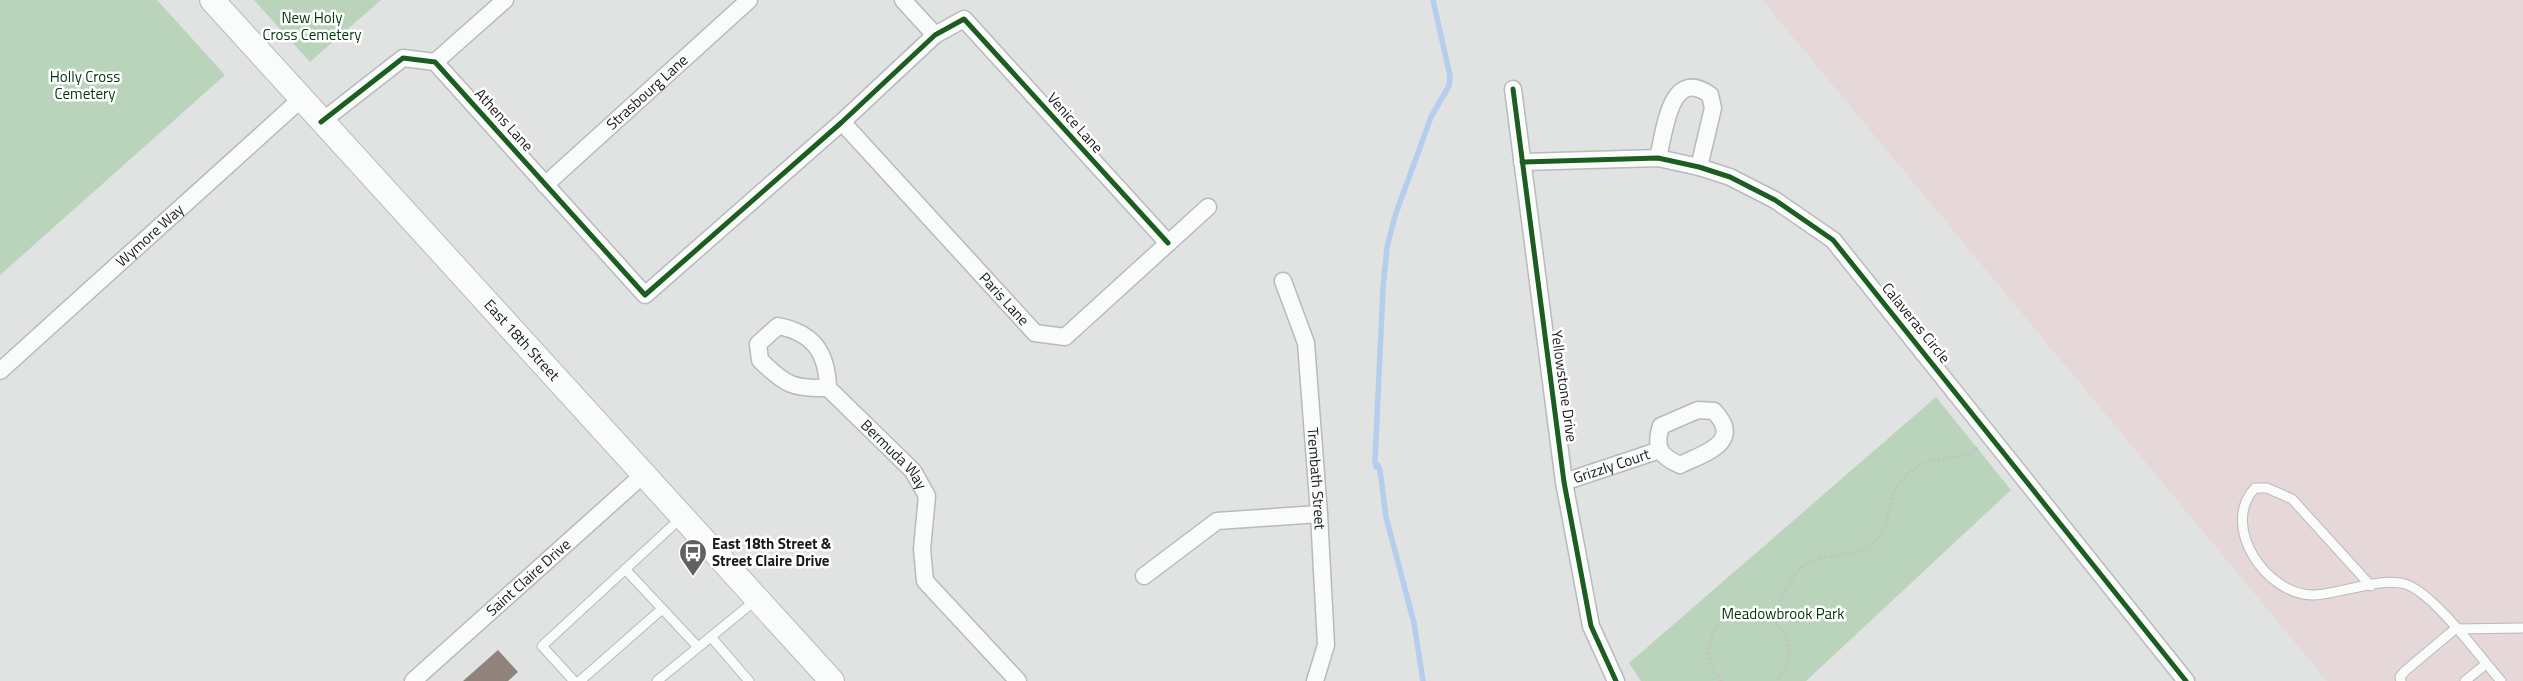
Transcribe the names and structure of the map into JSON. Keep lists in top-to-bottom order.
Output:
{
  "streets": {
    "main road": ["East 18th Street"],
    "street": [
      "Strasbourg Lane",
      "Athens Lane",
      "Venice Lane",
      "Wymore Way",
      "Paris Lane",
      "Calaveras Circle",
      "Yellowstone Drive",
      "Bermuda Way",
      "Grizzly Court",
      "Trembath Street",
      "Saint Claire Drive"
    ]
  },
  "crossings": [
    ["Strasbourg Lane", "Athens Lane"],
    ["Athens Lane", "Paris Lane"],
    ["Venice Lane", "Paris Lane"],
    ["Wymore Way", "East 18th Street"],
    ["Calaveras Circle", "Yellowstone Drive"],
    ["East 18th Street", "Saint Claire Drive"],
    ["Yellowstone Drive", "Grizzly Court"]
  ],
  "parks": ["New Holy Cross Cemetery", "Holly Cross Cemetery", "Meadowbrook Park"],
  "places": {
    "bus stop": ["East 18th Street & Street Claire Drive"]
  }
}
